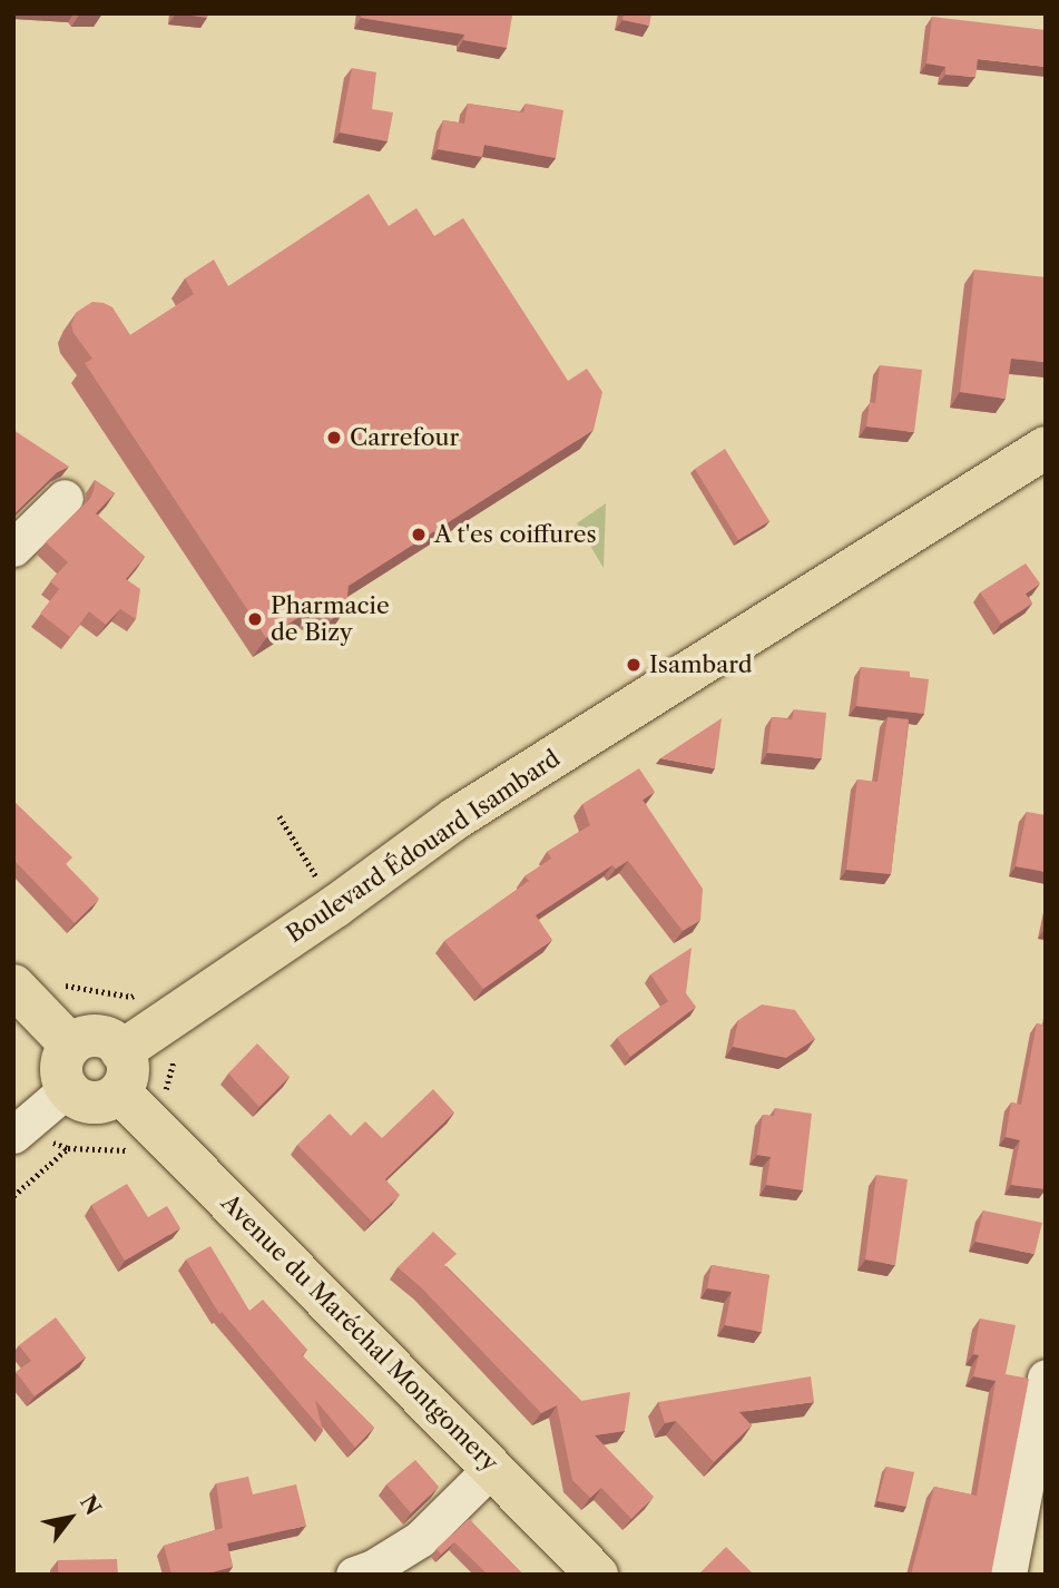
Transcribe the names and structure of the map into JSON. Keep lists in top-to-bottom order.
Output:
{
  "streets": {
    "main road": ["Boulevard Édouard Isambard", "Avenue du Maréchal Montgomery"]
  },
  "crossings": [
    ["Boulevard Édouard Isambard", "Avenue du Maréchal Montgomery"]
  ],
  "places": [
    "Carrefour",
    "A t'es coiffures",
    "Pharmacie de Bizy",
    "Isambard"
  ],
  "north": "top right"
}
